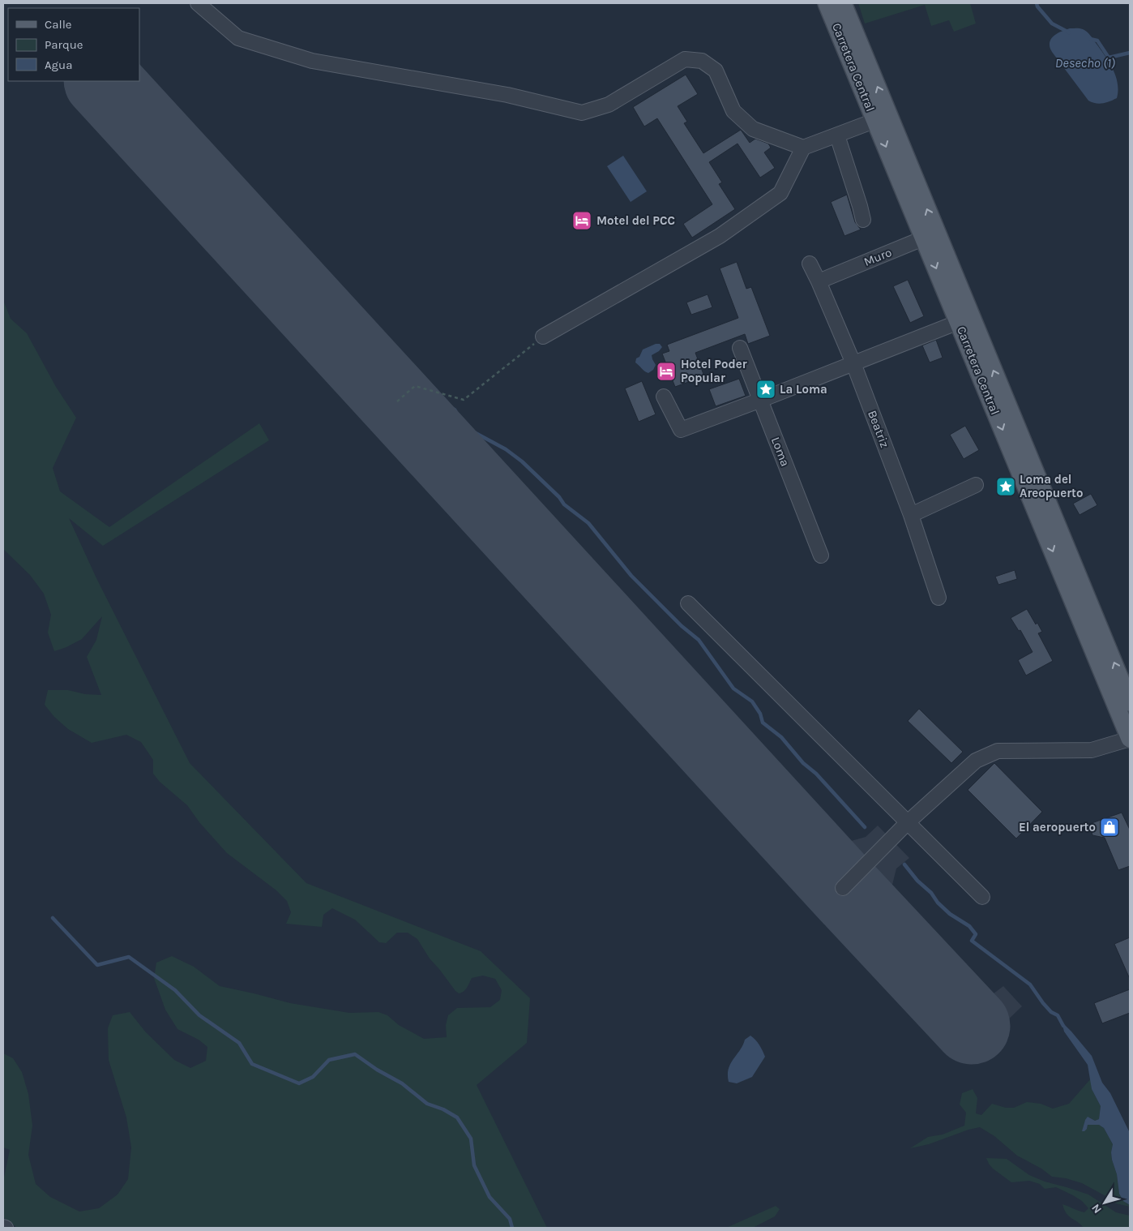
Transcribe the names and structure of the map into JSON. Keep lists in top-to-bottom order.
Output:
{
  "streets": {
    "main road": ["Carretera Central"],
    "street": ["Muro", "Beatriz", "Loma"]
  },
  "crossings": [
    ["Carretera Central", "Muro"],
    ["Muro", "Beatriz"]
  ],
  "water": ["Desecho (1)"],
  "places": {
    "hotel": ["Motel del PCC", "Hotel Poder Popular"],
    "place": ["La Loma", "Loma del Areopuerto"],
    "shop": ["El aeropuerto"]
  },
  "legend": ["Calle", "Parque", "Agua"],
  "north": "bottom left"
}
